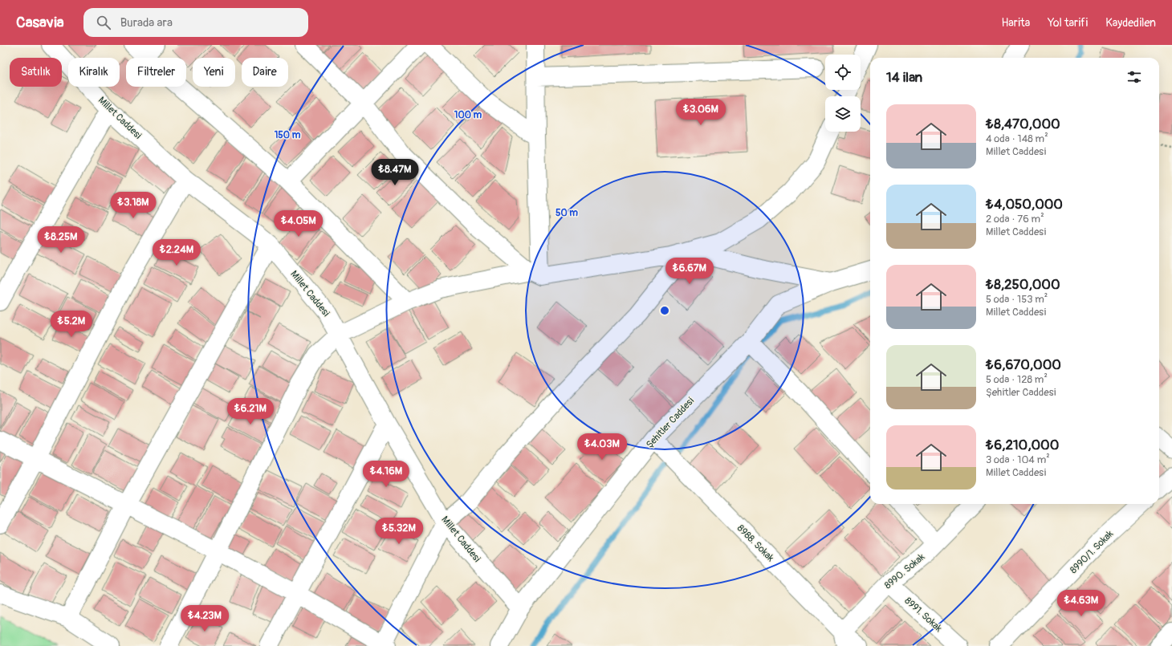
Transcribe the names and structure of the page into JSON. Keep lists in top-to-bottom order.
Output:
{
  "streets": {
    "street": [
      "Millet Caddesi",
      "Şehitler Caddesi",
      "8988. Sokak",
      "8990/1. Sokak",
      "8990. Sokak",
      "8991. Sokak"
    ]
  },
  "crossings": [
    ["Millet Caddesi", "Şehitler Caddesi"],
    ["Şehitler Caddesi", "8988. Sokak"],
    ["8988. Sokak", "8990. Sokak"],
    ["8990. Sokak", "8991. Sokak"]
  ],
  "page": {
    "header": "Casavia",
    "search": "Burada ara",
    "nav": ["Harita", "Yol tarifi", "Kaydedilen"],
    "chip": [
      "Satılık",
      "Kiralık",
      "Filtreler",
      "Yeni",
      "Daire"
    ],
    "heading": "14 ilan",
    "list": [
      {
        "name": "₺8,470,000",
        "note": "4 oda · 148 m² · Millet Caddesi"
      },
      {
        "name": "₺4,050,000",
        "note": "2 oda · 76 m² · Millet Caddesi"
      },
      {
        "name": "₺8,250,000",
        "note": "5 oda · 153 m² · Millet Caddesi"
      },
      {
        "name": "₺6,670,000",
        "note": "5 oda · 128 m² · Şehitler Caddesi"
      },
      {
        "name": "₺6,210,000",
        "note": "3 oda · 104 m² · Millet Caddesi"
      }
    ],
    "price": [
      "₺3.06M",
      "₺8.47M",
      "₺3.18M",
      "₺4.05M",
      "₺8.25M",
      "₺2.24M",
      "₺6.67M",
      "₺5.2M",
      "₺6.21M",
      "₺4.03M",
      "₺4.16M",
      "₺5.32M",
      "₺4.63M",
      "₺4.23M"
    ]
  },
  "rings": ["100 m", "150 m", "50 m"]
}
